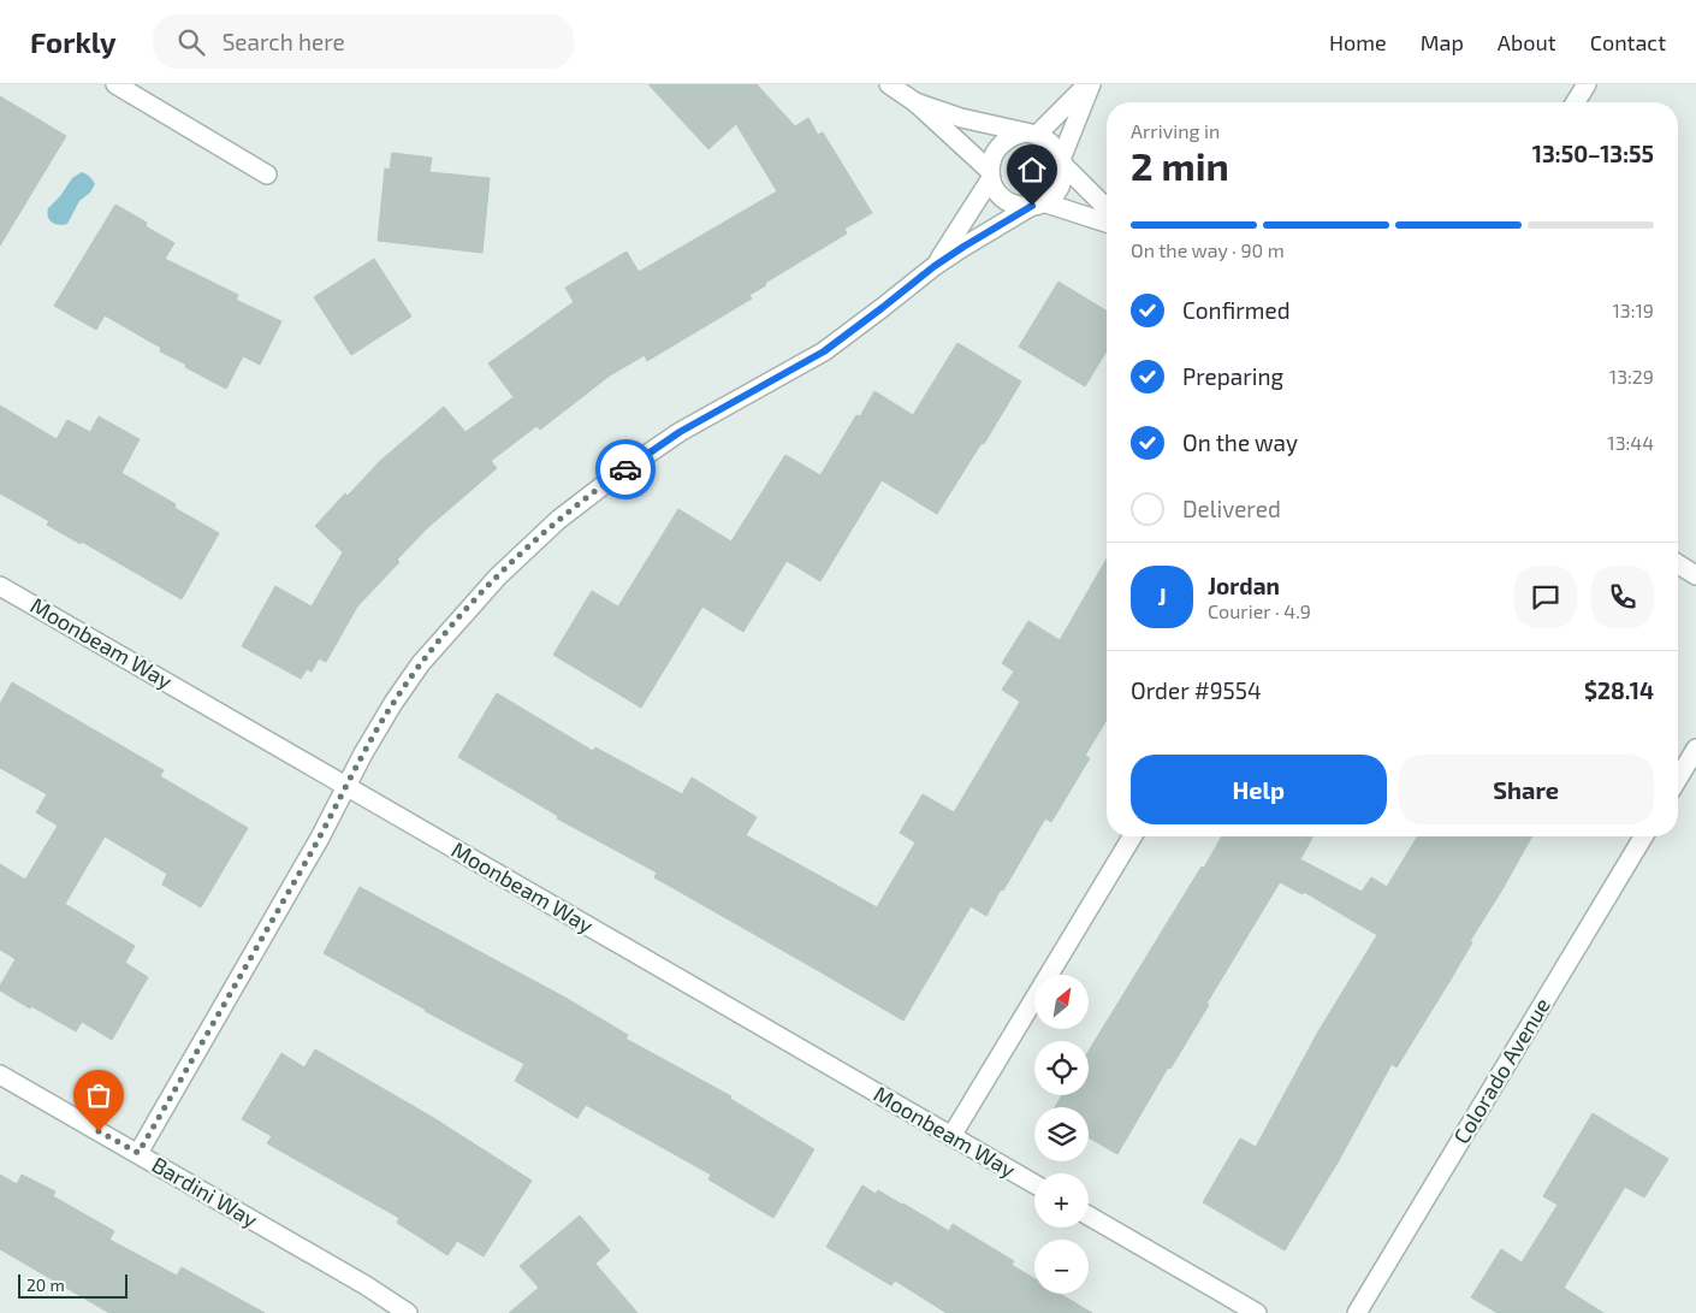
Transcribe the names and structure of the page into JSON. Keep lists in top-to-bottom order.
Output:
{
  "streets": {
    "street": ["Moonbeam Way", "Colorado Avenue", "Bardini Way"]
  },
  "scale_bar": "20 m",
  "north": "top right",
  "page": {
    "header": "Forkly",
    "search": "Search here",
    "nav": [
      "Home",
      "Map",
      "About",
      "Contact"
    ],
    "heading": ["2 min", "Arriving in", "13:50–13:55"],
    "panel": [
      "Jordan",
      "Courier · 4.9",
      "Order #9554",
      "$28.14"
    ],
    "bar": "On the way · 90 m",
    "list": [
      ["Confirmed", "13:19"],
      ["Preparing", "13:29"],
      ["On the way", "13:44"],
      "Delivered"
    ],
    "round": "J",
    "buttons": ["Help", "Share"],
    "map_buttons": ["+", "−"],
    "scale": "20 m"
  }
}
